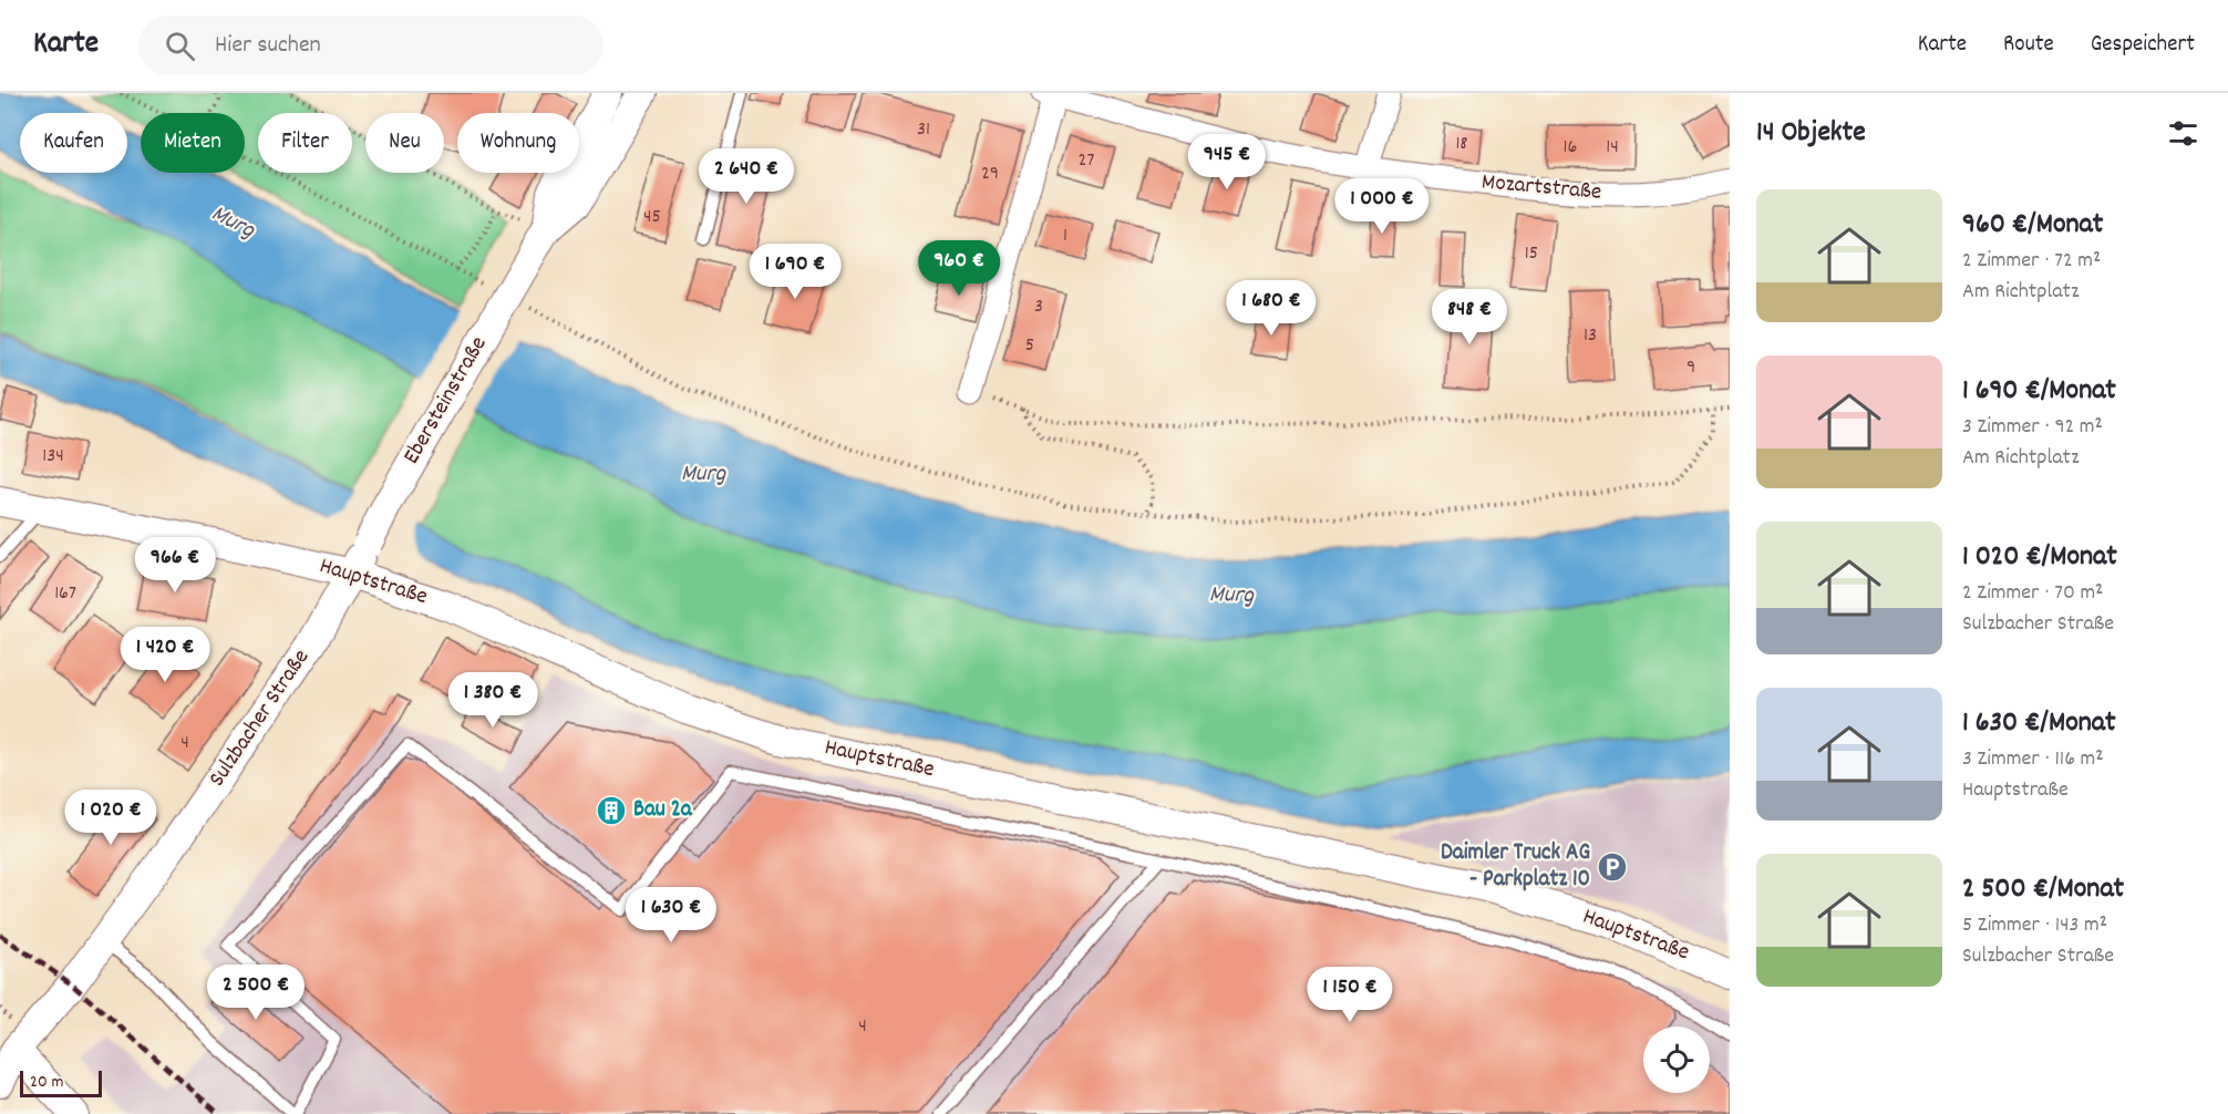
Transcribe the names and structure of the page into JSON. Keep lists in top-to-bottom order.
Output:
{
  "streets": {
    "street": [
      "Mozartstraße",
      "Ebersteinstraße",
      "Hauptstraße",
      "Sulzbacher Straße"
    ]
  },
  "crossings": [
    ["Ebersteinstraße", "Hauptstraße"],
    ["Ebersteinstraße", "Sulzbacher Straße"],
    ["Hauptstraße", "Sulzbacher Straße"]
  ],
  "water": ["Murg"],
  "places": {
    "building": ["Bau 2a"],
    "parking": ["Daimler Truck AG − Parkplatz 10"]
  },
  "house_numbers": [
    "31",
    "18",
    "16",
    "14",
    "27",
    "29",
    "45",
    "1",
    "15",
    "3",
    "13",
    "5",
    "9",
    "134",
    "167",
    "4",
    "4"
  ],
  "scale_bar": "20 m",
  "page": {
    "header": "Karte",
    "search": "Hier suchen",
    "nav": ["Karte", "Route", "Gespeichert"],
    "heading": "14 Objekte",
    "chip": [
      "Kaufen",
      "Mieten",
      "Filter",
      "Neu",
      "Wohnung"
    ],
    "price": [
      "945 €",
      "2 640 €",
      "1 000 €",
      "960 €",
      "1 690 €",
      "1 680 €",
      "848 €",
      "966 €",
      "1 420 €",
      "1 380 €",
      "1 020 €",
      "1 630 €",
      "2 500 €",
      "1 150 €"
    ],
    "list": [
      {
        "name": "960 €/Monat",
        "note": "2 Zimmer · 72 m² · Am Richtplatz"
      },
      {
        "name": "1 690 €/Monat",
        "note": "3 Zimmer · 92 m² · Am Richtplatz"
      },
      {
        "name": "1 020 €/Monat",
        "note": "2 Zimmer · 70 m² · Sulzbacher Straße"
      },
      {
        "name": "1 630 €/Monat",
        "note": "3 Zimmer · 116 m² · Hauptstraße"
      },
      {
        "name": "2 500 €/Monat",
        "note": "5 Zimmer · 143 m² · Sulzbacher Straße"
      }
    ],
    "scale": "20 m"
  }
}
